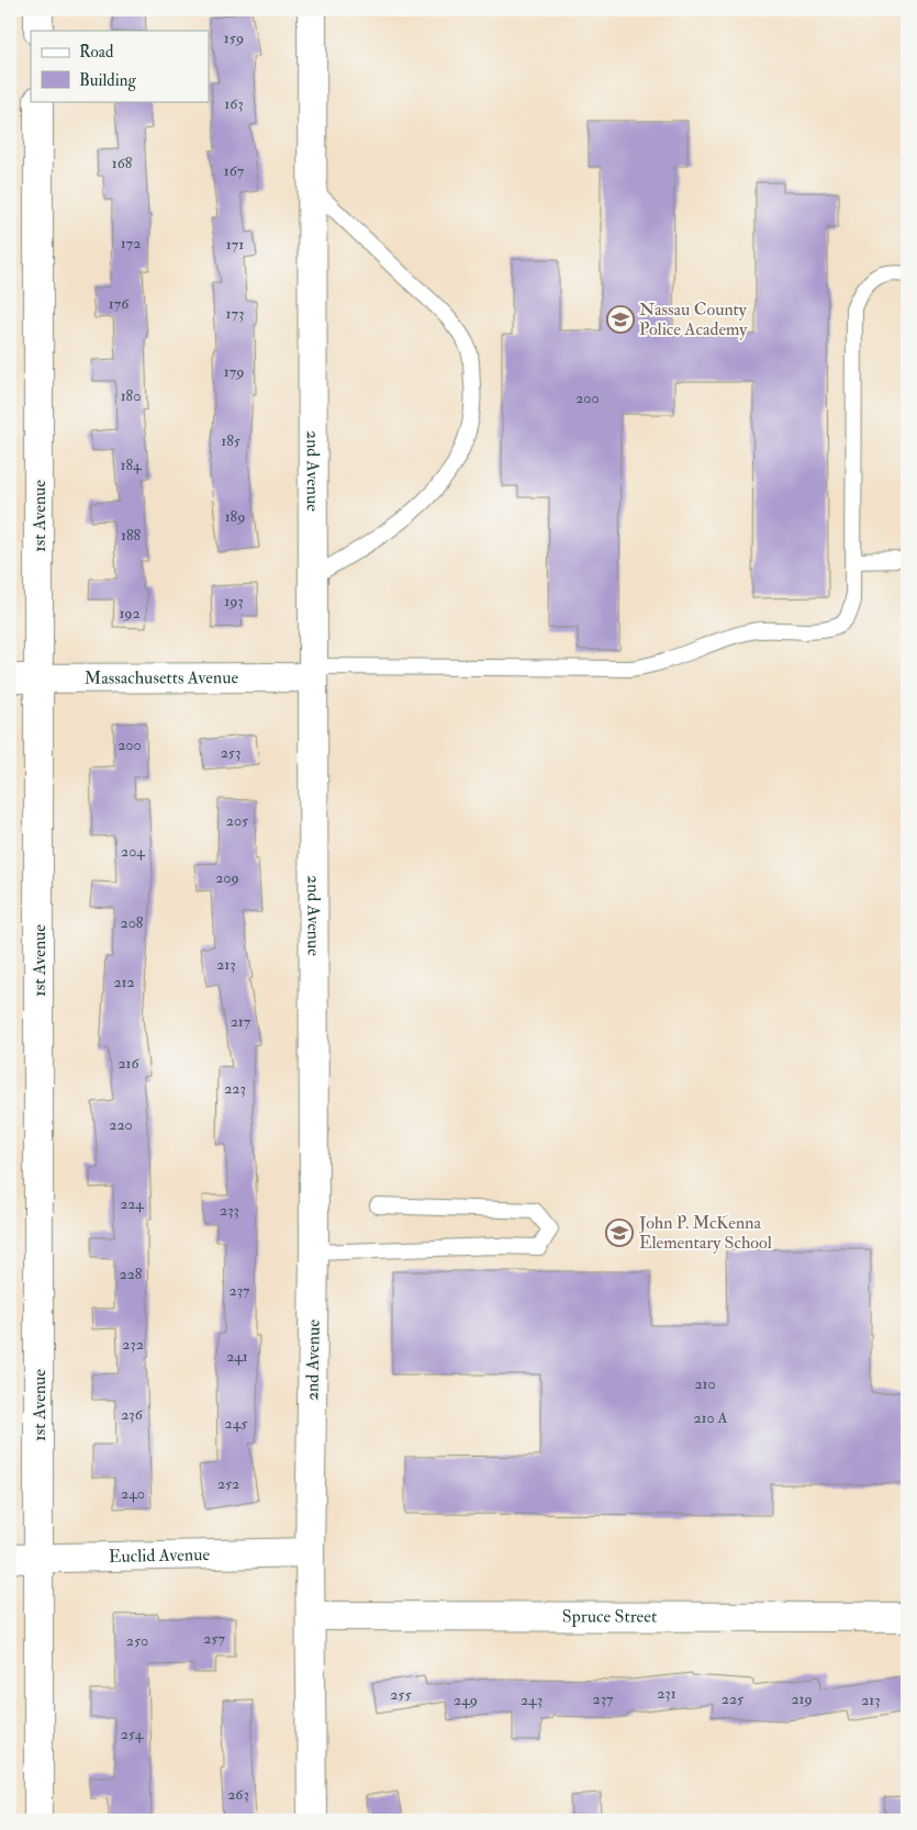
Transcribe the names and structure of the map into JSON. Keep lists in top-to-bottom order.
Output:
{
  "streets": {
    "street": [
      "2nd Avenue",
      "1st Avenue",
      "Massachusetts Avenue",
      "Euclid Avenue",
      "Spruce Street"
    ]
  },
  "crossings": [
    ["2nd Avenue", "Massachusetts Avenue"],
    ["2nd Avenue", "Euclid Avenue"],
    ["2nd Avenue", "Spruce Street"],
    ["1st Avenue", "Massachusetts Avenue"],
    ["1st Avenue", "Euclid Avenue"]
  ],
  "places": {
    "school or university": ["Nassau County Police Academy", "John P. McKenna Elementary School"]
  },
  "house_numbers": [
    "159",
    "163",
    "168",
    "167",
    "172",
    "171",
    "176",
    "173",
    "179",
    "180",
    "200",
    "185",
    "184",
    "189",
    "188",
    "193",
    "192",
    "200",
    "253",
    "205",
    "204",
    "209",
    "208",
    "213",
    "212",
    "217",
    "216",
    "223",
    "220",
    "224",
    "233",
    "228",
    "237",
    "232",
    "241",
    "210",
    "236",
    "210 A",
    "245",
    "252",
    "240",
    "257",
    "250",
    "231",
    "255",
    "237",
    "225",
    "219",
    "249",
    "243",
    "213",
    "254",
    "263"
  ],
  "legend": ["Road", "Building"]
}
